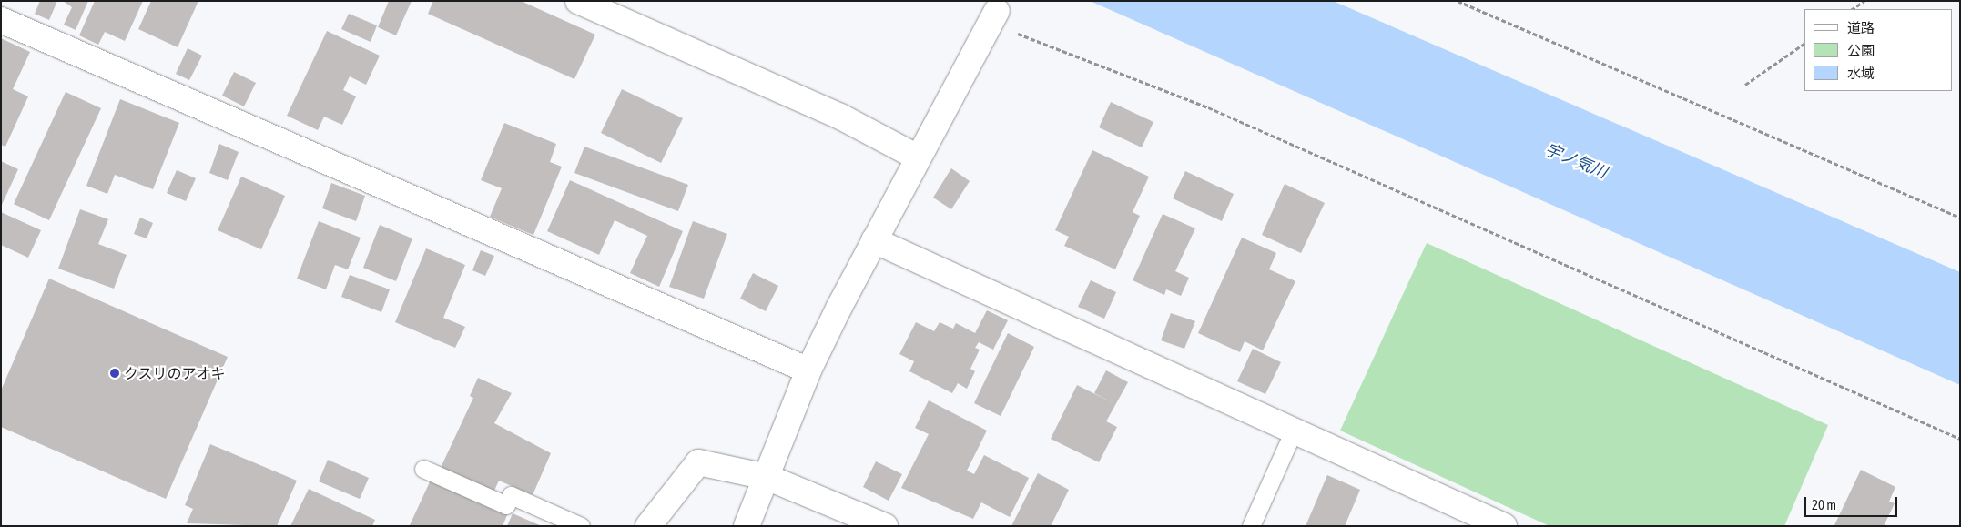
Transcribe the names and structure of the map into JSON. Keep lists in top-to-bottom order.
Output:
{
  "water": ["宇ノ気川"],
  "places": ["クスリのアオキ"],
  "legend": ["道路", "公園", "水域"],
  "scale_bar": "20 m"
}
